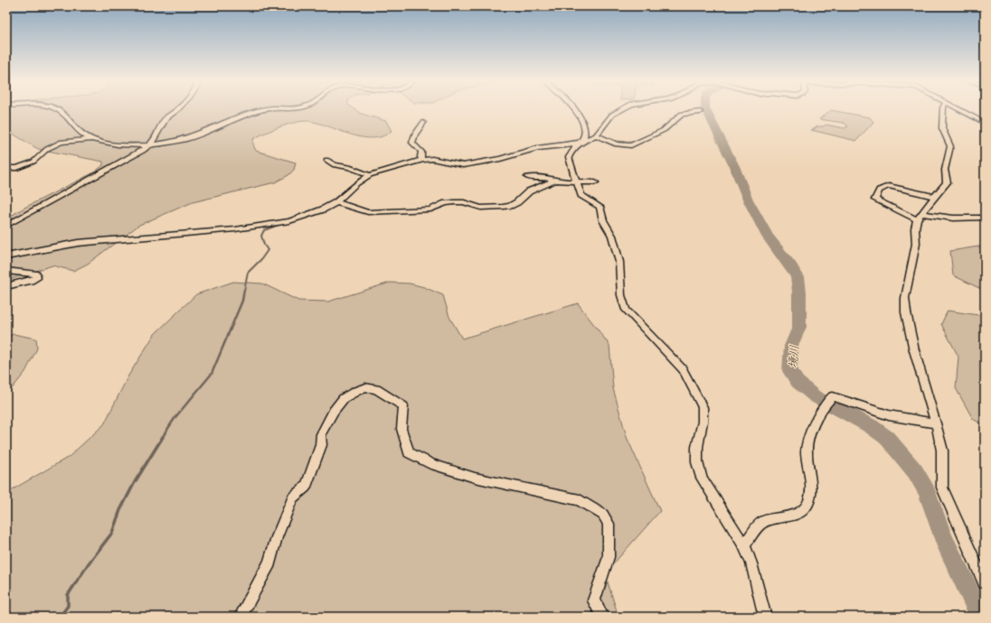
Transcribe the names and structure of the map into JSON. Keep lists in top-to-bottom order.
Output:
{
  "water": ["境川"]
}
